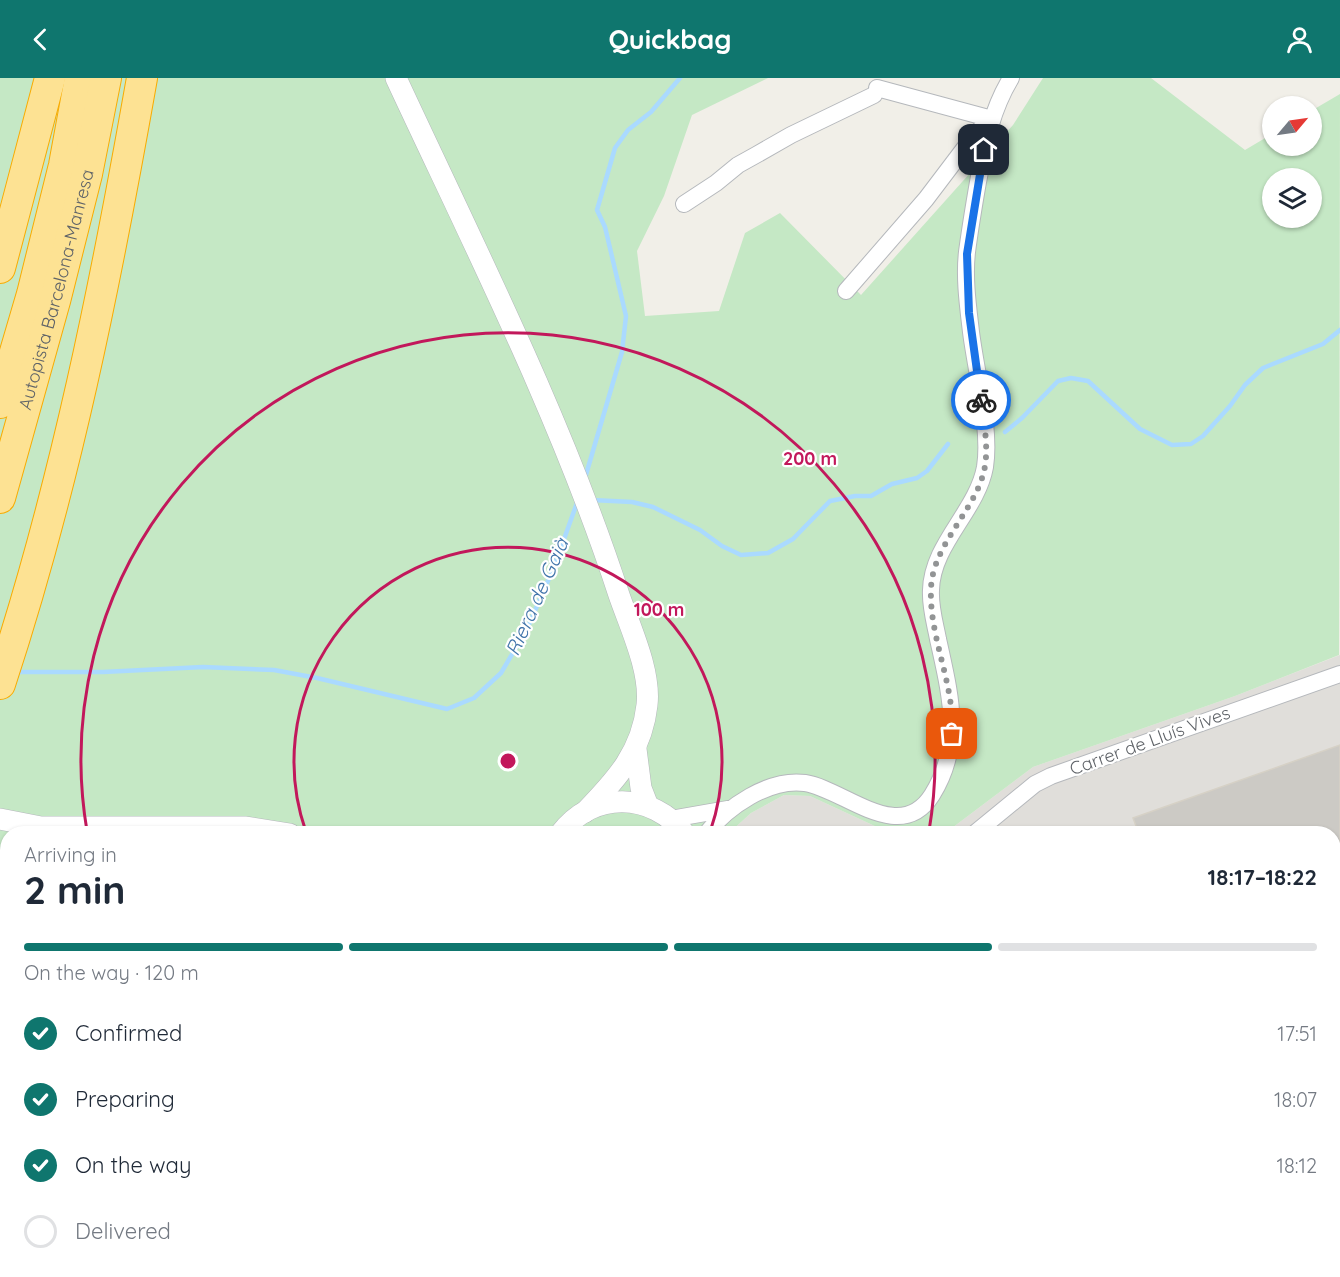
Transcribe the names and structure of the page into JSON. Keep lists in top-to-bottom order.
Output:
{
  "streets": {
    "highway": ["Autopista Barcelona-Manresa"],
    "street": ["Carrer de Lluís Vives"]
  },
  "water": ["Riera de Gaià"],
  "north": "top right",
  "page": {
    "header": "Quickbag",
    "heading": ["2 min", "Arriving in", "18:17–18:22"],
    "bar": "On the way · 120 m",
    "list": [
      ["Confirmed", "17:51"],
      ["Preparing", "18:07"],
      ["On the way", "18:12"],
      "Delivered"
    ]
  },
  "rings": ["200 m", "100 m"]
}
